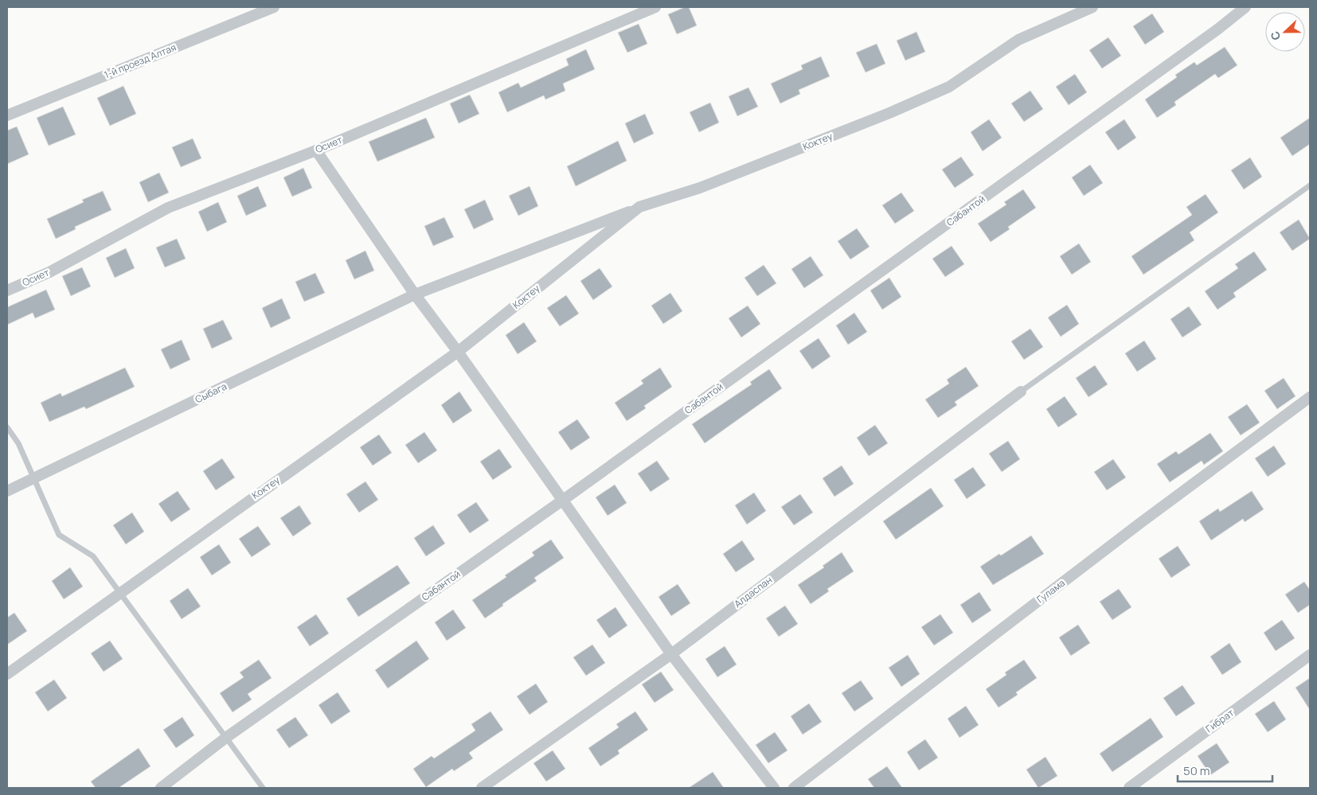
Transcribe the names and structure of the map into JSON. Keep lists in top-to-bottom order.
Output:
{
  "streets": {
    "street": [
      "1-й проезд Алтая",
      "Коктеу",
      "Осиет",
      "Сабантой",
      "Сыбага",
      "Гулама",
      "Алдаспан",
      "Гибрат"
    ]
  },
  "crossings": [
    ["Коктеу", "Сыбага"]
  ],
  "scale_bar": "50 m",
  "north": "left"
}
